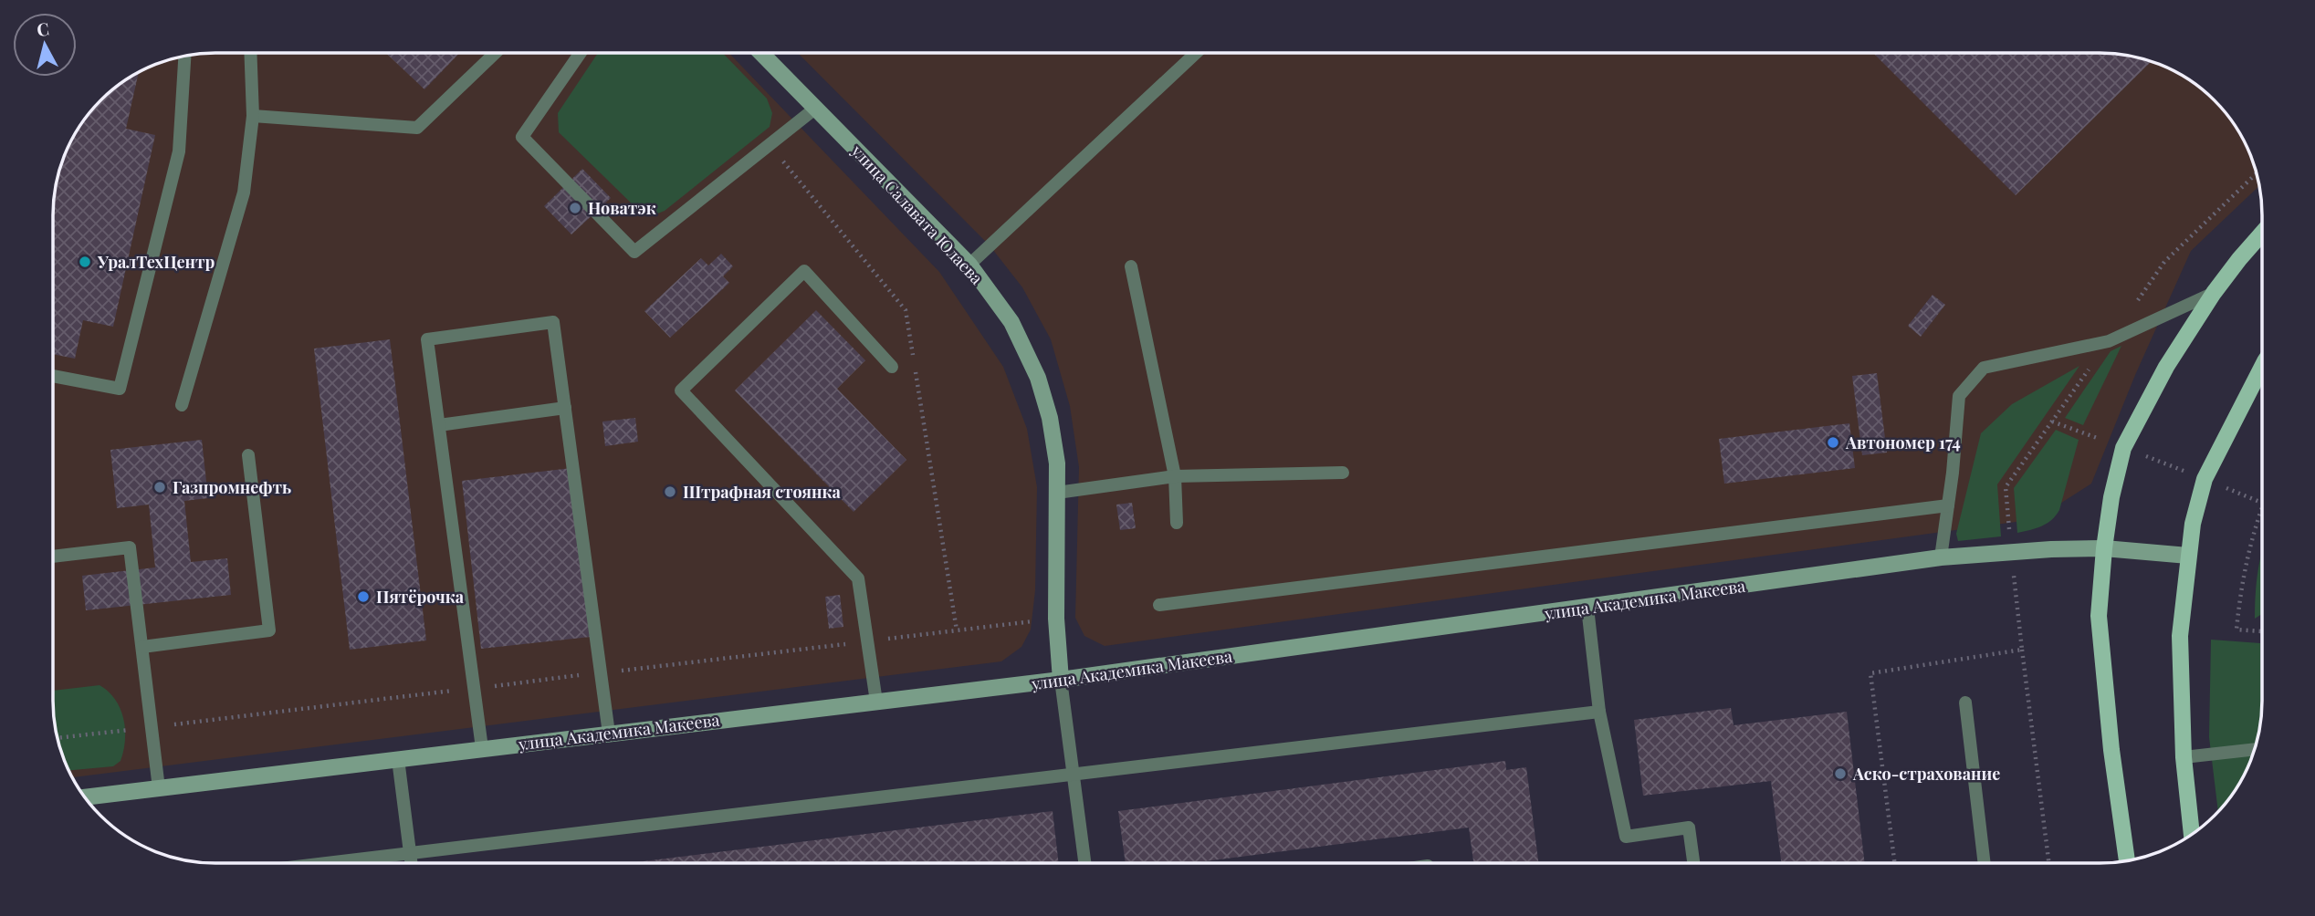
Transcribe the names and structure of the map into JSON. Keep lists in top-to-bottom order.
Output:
{
  "streets": {
    "street": ["улица Салавата Юлаева", "улица Академика Макеева"]
  },
  "crossings": [
    ["улица Салавата Юлаева", "улица Академика Макеева"]
  ],
  "places": [
    "Новатэк",
    "УралТехЦентр",
    "Автономер 174",
    "Газпромнефть",
    "Штрафная стоянка",
    "Пятёрочка",
    "Аско-страхование"
  ],
  "north": "top"
}
